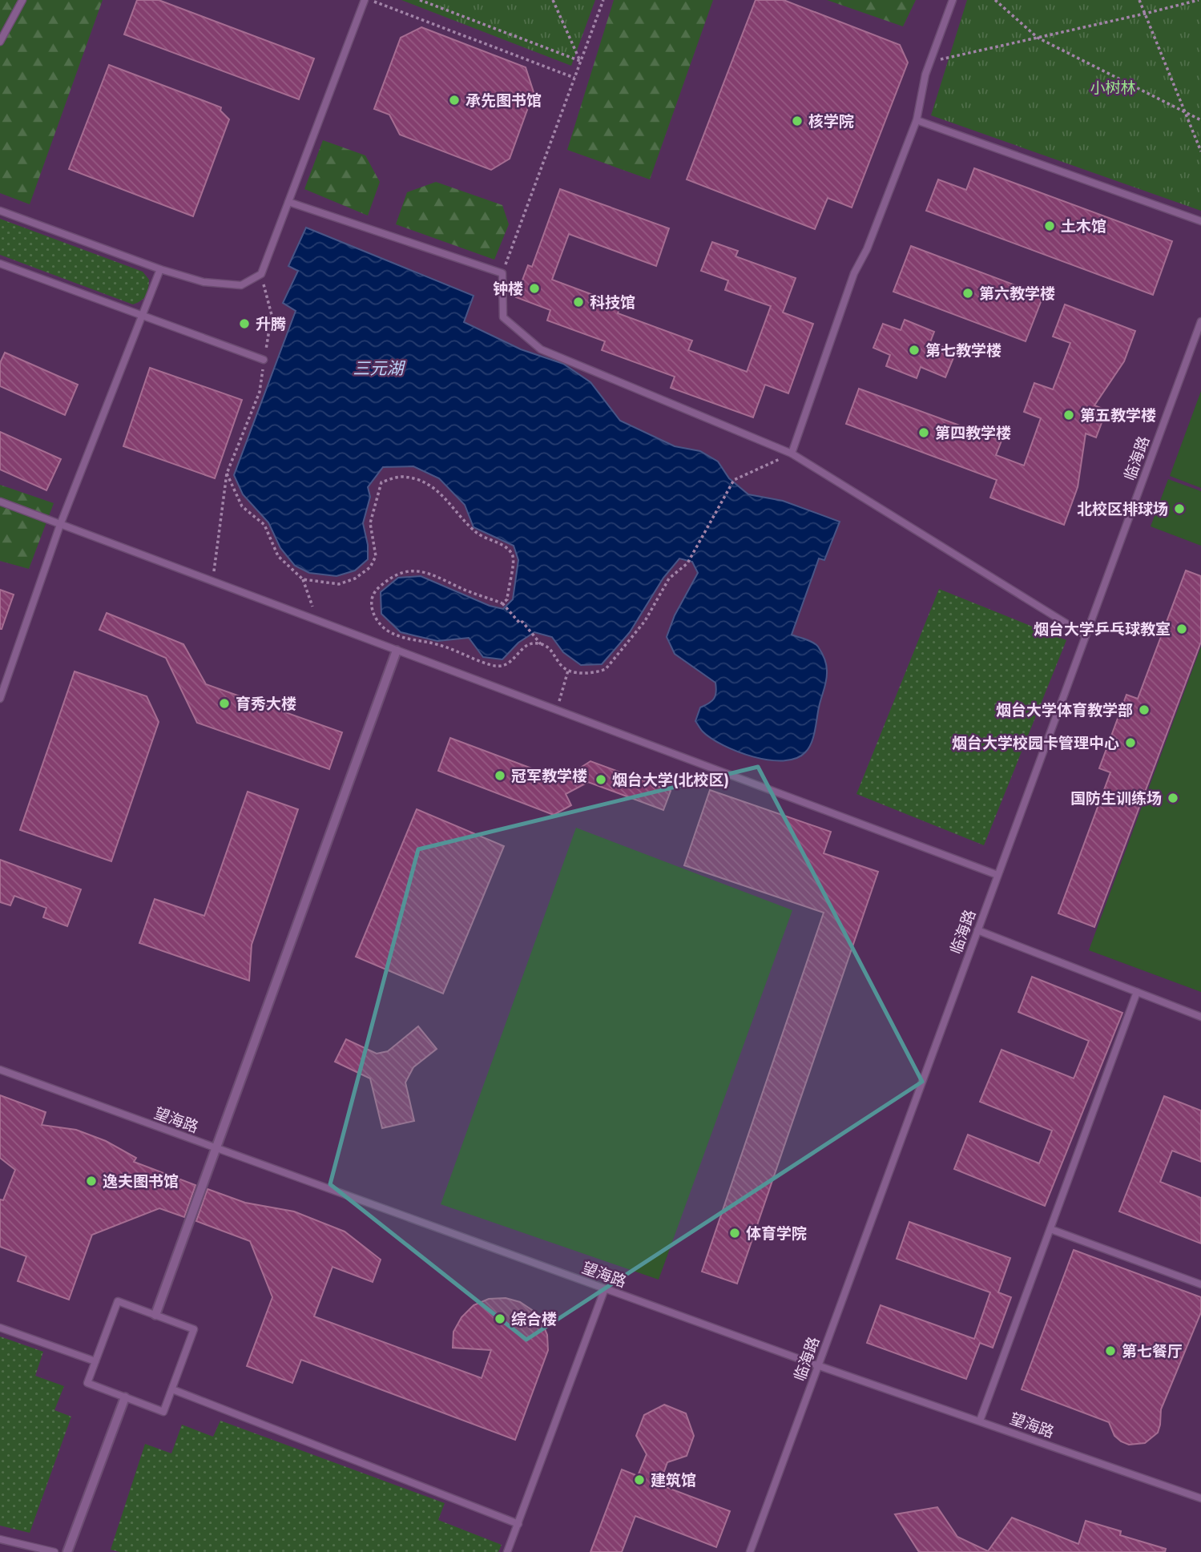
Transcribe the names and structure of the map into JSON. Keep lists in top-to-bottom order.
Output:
{
  "streets": {
    "lane": ["临海路", "望海路"]
  },
  "crossings": [
    ["临海路", "望海路"]
  ],
  "water": ["三元湖"],
  "parks": ["小树林"],
  "places": [
    "承先图书馆",
    "核学院",
    "土木馆",
    "钟楼",
    "第六教学楼",
    "科技馆",
    "升腾",
    "第七教学楼",
    "第五教学楼",
    "第四教学楼",
    "北校区排球场",
    "烟台大学乒乓球教室",
    "育秀大楼",
    "烟台大学体育教学部",
    "烟台大学校园卡管理中心",
    "冠军教学楼",
    "烟台大学(北校区)",
    "国防生训练场",
    "逸夫图书馆",
    "体育学院",
    "综合楼",
    "第七餐厅",
    "建筑馆"
  ]
}
